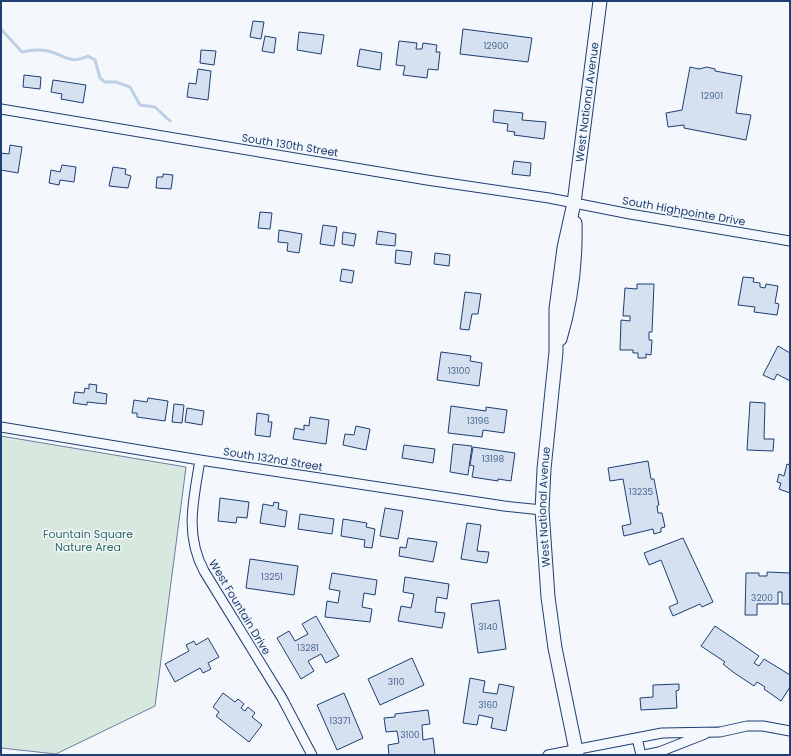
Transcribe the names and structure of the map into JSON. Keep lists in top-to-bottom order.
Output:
{
  "streets": {
    "main road": ["West National Avenue"],
    "street": [
      "South 130th Street",
      "South Highpointe Drive",
      "South 132nd Street",
      "West Fountain Drive"
    ]
  },
  "crossings": [
    ["West National Avenue", "South 130th Street"],
    ["West National Avenue", "South Highpointe Drive"],
    ["West National Avenue", "South 132nd Street"],
    ["South 130th Street", "South Highpointe Drive"],
    ["South 132nd Street", "West Fountain Drive"]
  ],
  "parks": ["Fountain Square Nature Area"],
  "house_numbers": [
    "12900",
    "12901",
    "13100",
    "13196",
    "13198",
    "13235",
    "13251",
    "3200",
    "3140",
    "13281",
    "3110",
    "3160",
    "13371",
    "3100"
  ]
}
